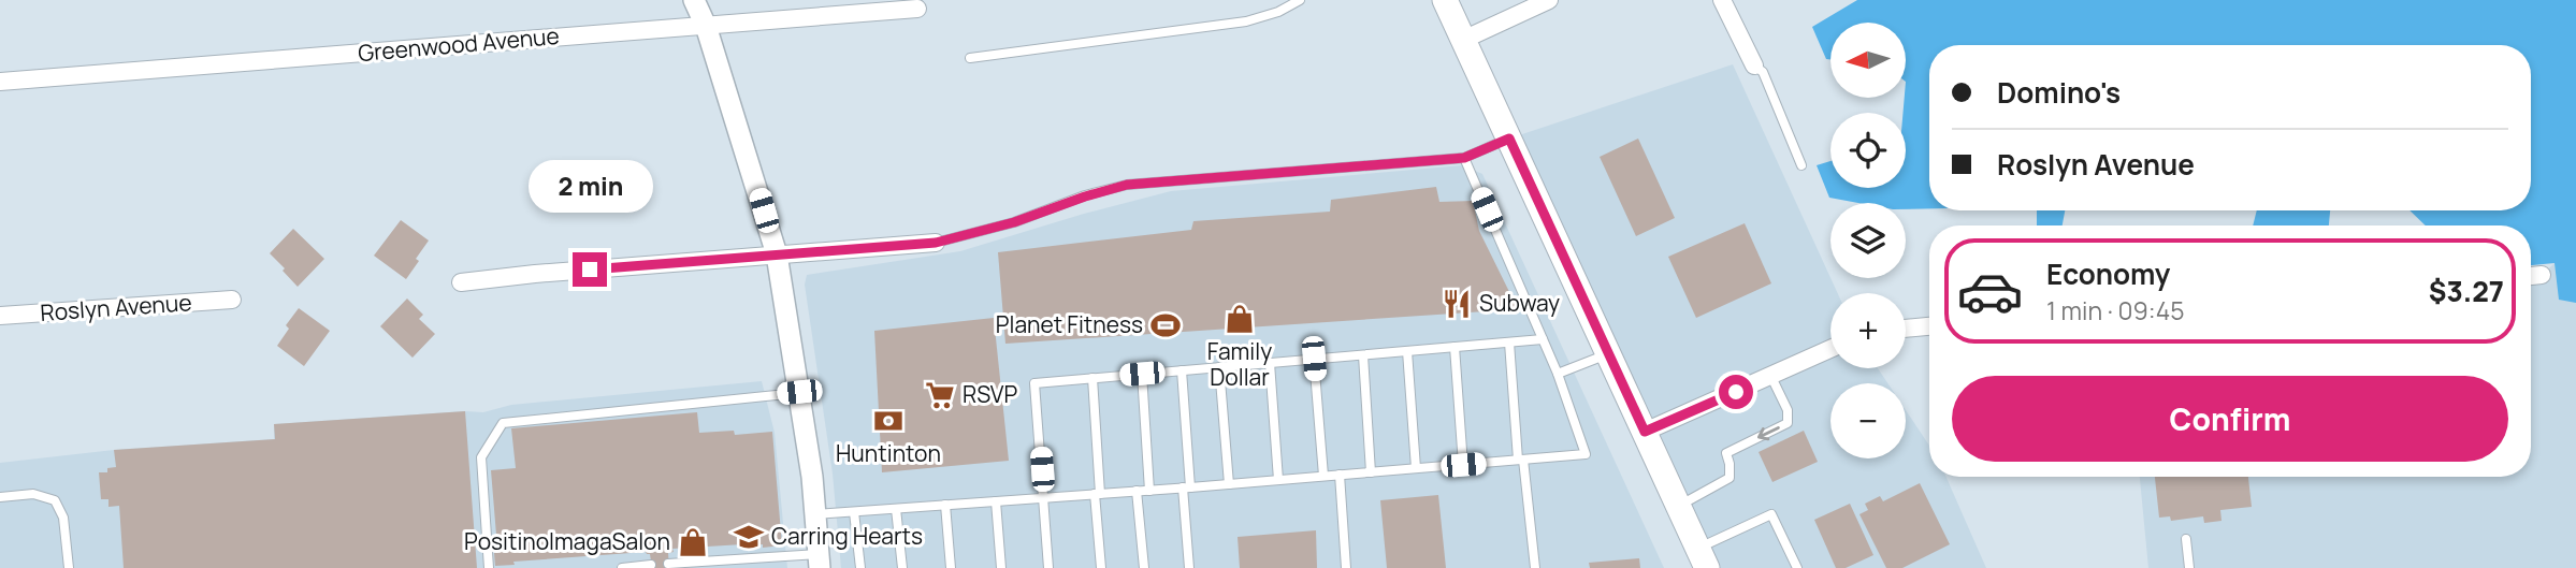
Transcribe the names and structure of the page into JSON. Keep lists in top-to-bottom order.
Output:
{
  "streets": {
    "street": ["Greenwood Avenue", "Roslyn Avenue"]
  },
  "places": {
    "restaurant": ["Subway"],
    "shop": ["Family Dollar", "PositinoImagaSalon"],
    "sports": ["Planet Fitness"],
    "supermarket": ["RSVP"],
    "bank": ["Huntinton"],
    "school or university": ["Carring Hearts"]
  },
  "north": "left",
  "page": {
    "map_buttons": ["+", "−"],
    "banner": ["Domino's", "Roslyn Avenue"],
    "bubble": "2 min",
    "list": [
      {
        "name": "Economy",
        "note": "1 min · 09:45",
        "value": "$3.27"
      }
    ],
    "buttons": "Confirm"
  }
}
